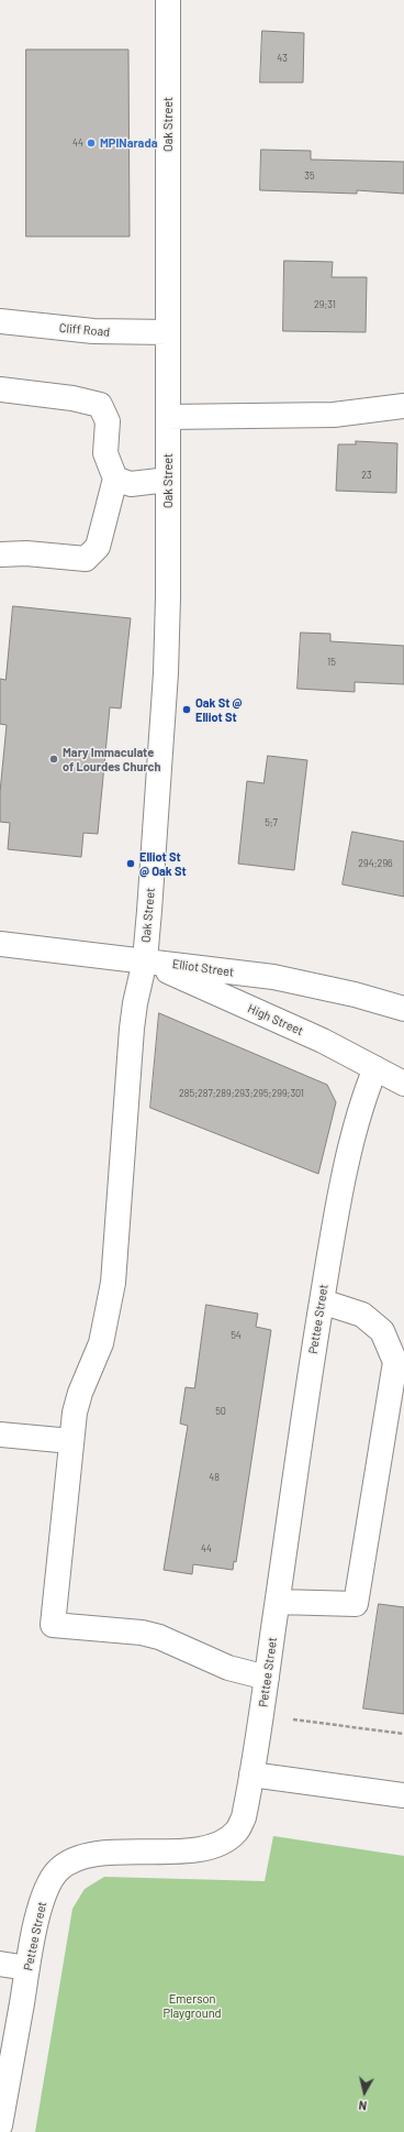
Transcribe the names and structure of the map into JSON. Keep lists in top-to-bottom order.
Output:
{
  "streets": {
    "street": [
      "Oak Street",
      "Cliff Road",
      "Elliot Street",
      "High Street",
      "Pettee Street"
    ]
  },
  "crossings": [
    ["Oak Street", "Cliff Road"],
    ["Oak Street", "Elliot Street"],
    ["Oak Street", "High Street"],
    ["Oak Street", "Pettee Street"],
    ["Elliot Street", "High Street"],
    ["High Street", "Pettee Street"]
  ],
  "parks": ["Emerson Playground"],
  "places": [
    "MPINarada",
    "Oak St @ Elliot St",
    "Mary Immaculate of Lourdes Church",
    "Elliot St @ Oak St"
  ],
  "house_numbers": [
    "43",
    "44",
    "35",
    "29;31",
    "23",
    "15",
    "5;7",
    "294;296",
    "285;287;289;293;295;299;301",
    "54",
    "50",
    "48",
    "44"
  ],
  "north": "bottom"
}
